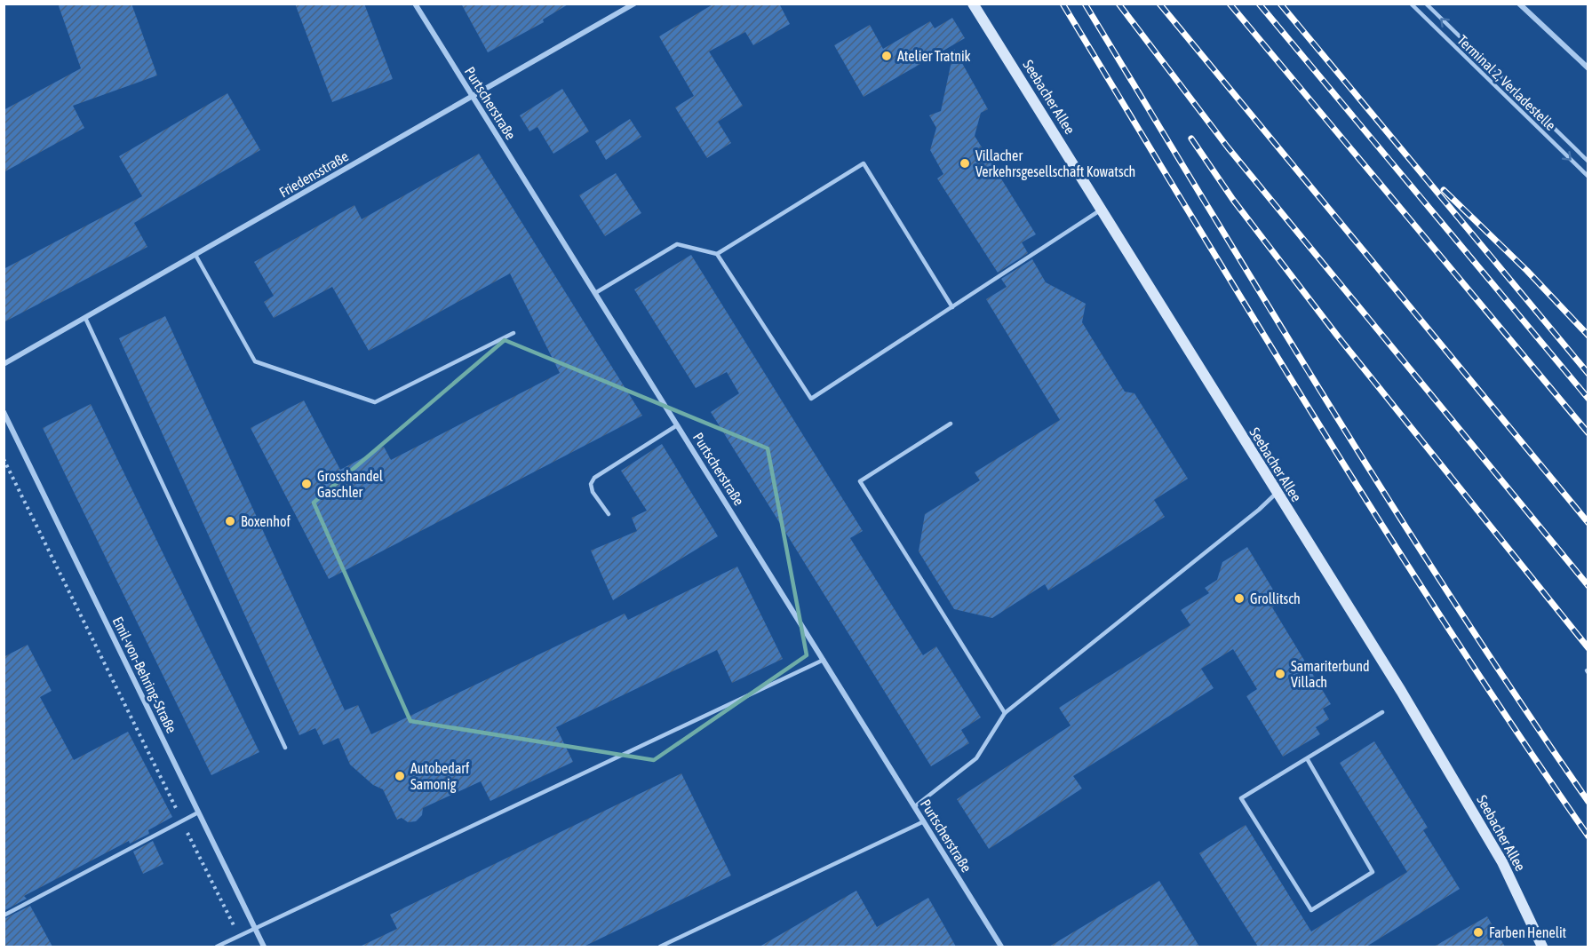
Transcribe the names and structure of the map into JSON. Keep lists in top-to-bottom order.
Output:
{
  "streets": {
    "street": [
      "Seebacher Allee",
      "Purtscherstraße",
      "Friedensstraße",
      "Emil-von-Behring-Straße"
    ],
    "lane": ["Terminal 2, Verladestelle"]
  },
  "crossings": [
    ["Purtscherstraße", "Friedensstraße"]
  ],
  "places": [
    "Atelier Tratnik",
    "Villacher Verkehrsgesellschaft Kowatsch",
    "Grosshandel Gaschler",
    "Boxenhof",
    "Grollitsch",
    "Samariterbund Villach",
    "Autobedarf Samonig",
    "Farben Henelit"
  ]
}
